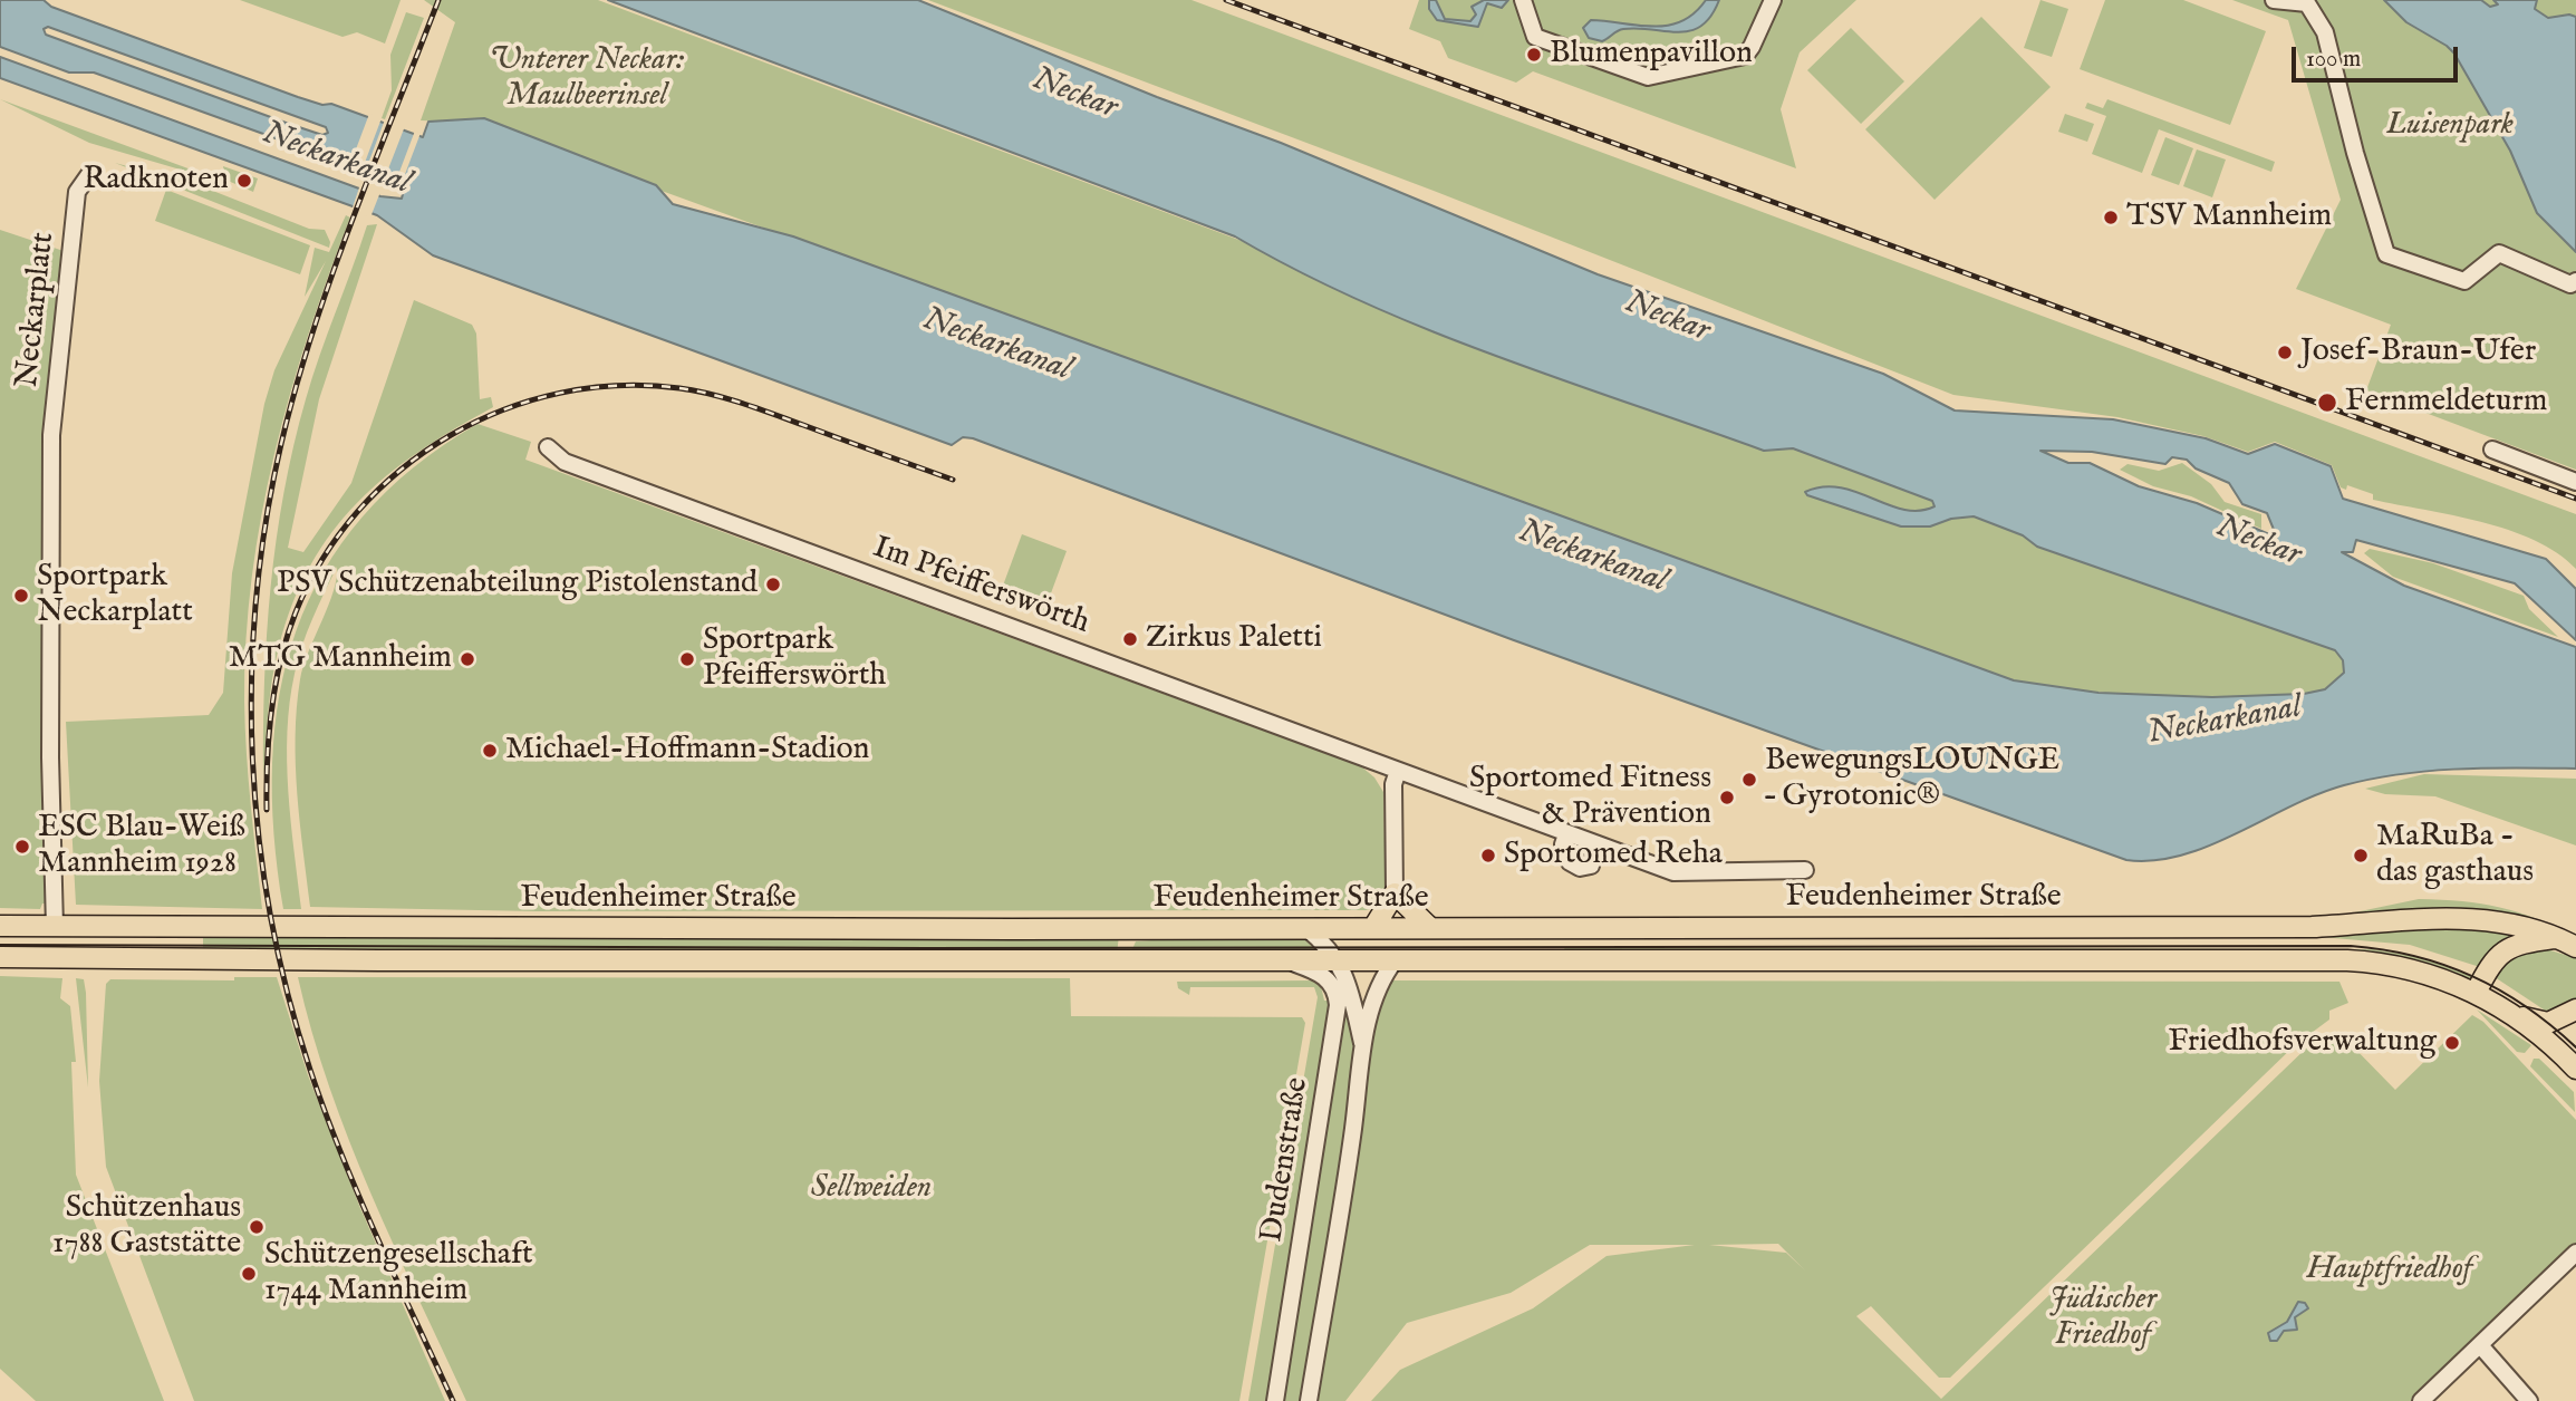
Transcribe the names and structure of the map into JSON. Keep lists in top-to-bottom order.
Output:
{
  "streets": {
    "main road": ["Feudenheimer Straße"],
    "street": ["Neckarplatt", "Im Pfeifferswörth", "Dudenstraße"]
  },
  "crossings": [
    ["Neckarplatt", "Feudenheimer Straße"],
    ["Feudenheimer Straße", "Dudenstraße"]
  ],
  "water": ["Neckar", "Neckarkanal"],
  "parks": [
    "Unterer Neckar: Maulbeerinsel",
    "Luisenpark",
    "Sellweiden",
    "Hauptfriedhof",
    "Jüdischer Friedhof"
  ],
  "places": [
    "Blumenpavillon",
    "Radknoten",
    "TSV Mannheim",
    "Josef-Braun-Ufer",
    "Fernmeldeturm",
    "PSV Schützenabteilung Pistolenstand",
    "Sportpark Neckarplatt",
    "Zirkus Paletti",
    "MTG Mannheim",
    "Sportpark Pfeifferswörth",
    "Michael-Hoffmann-Stadion",
    "BewegungsLOUNGE – Gyrotonic®",
    "Sportomed Fitness & Prävention",
    "ESC Blau-Weiß Mannheim 1928",
    "Sportomed Reha",
    "MaRuBa - das gasthaus",
    "Friedhofsverwaltung",
    "Schützenhaus 1788 Gaststätte",
    "Schützengesellschaft 1744 Mannheim"
  ],
  "scale_bar": "100 m"
}
